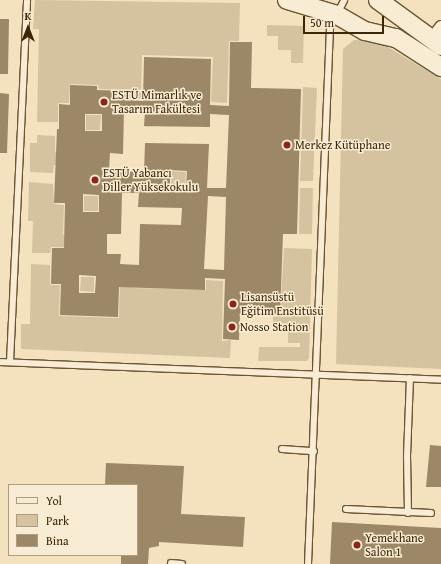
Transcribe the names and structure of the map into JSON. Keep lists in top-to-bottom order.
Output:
{
  "places": [
    "ESTÜ Mimarlık ve Tasarım Fakültesi",
    "Merkez Kütüphane",
    "ESTÜ Yabancı Diller Yüksekokulu",
    "Lisansüstü Eğitim Enstitüsü",
    "Nosso Station",
    "Yemekhane Salon 1"
  ],
  "legend": ["Yol", "Park", "Bina"],
  "scale_bar": "50 m",
  "north": "top"
}
